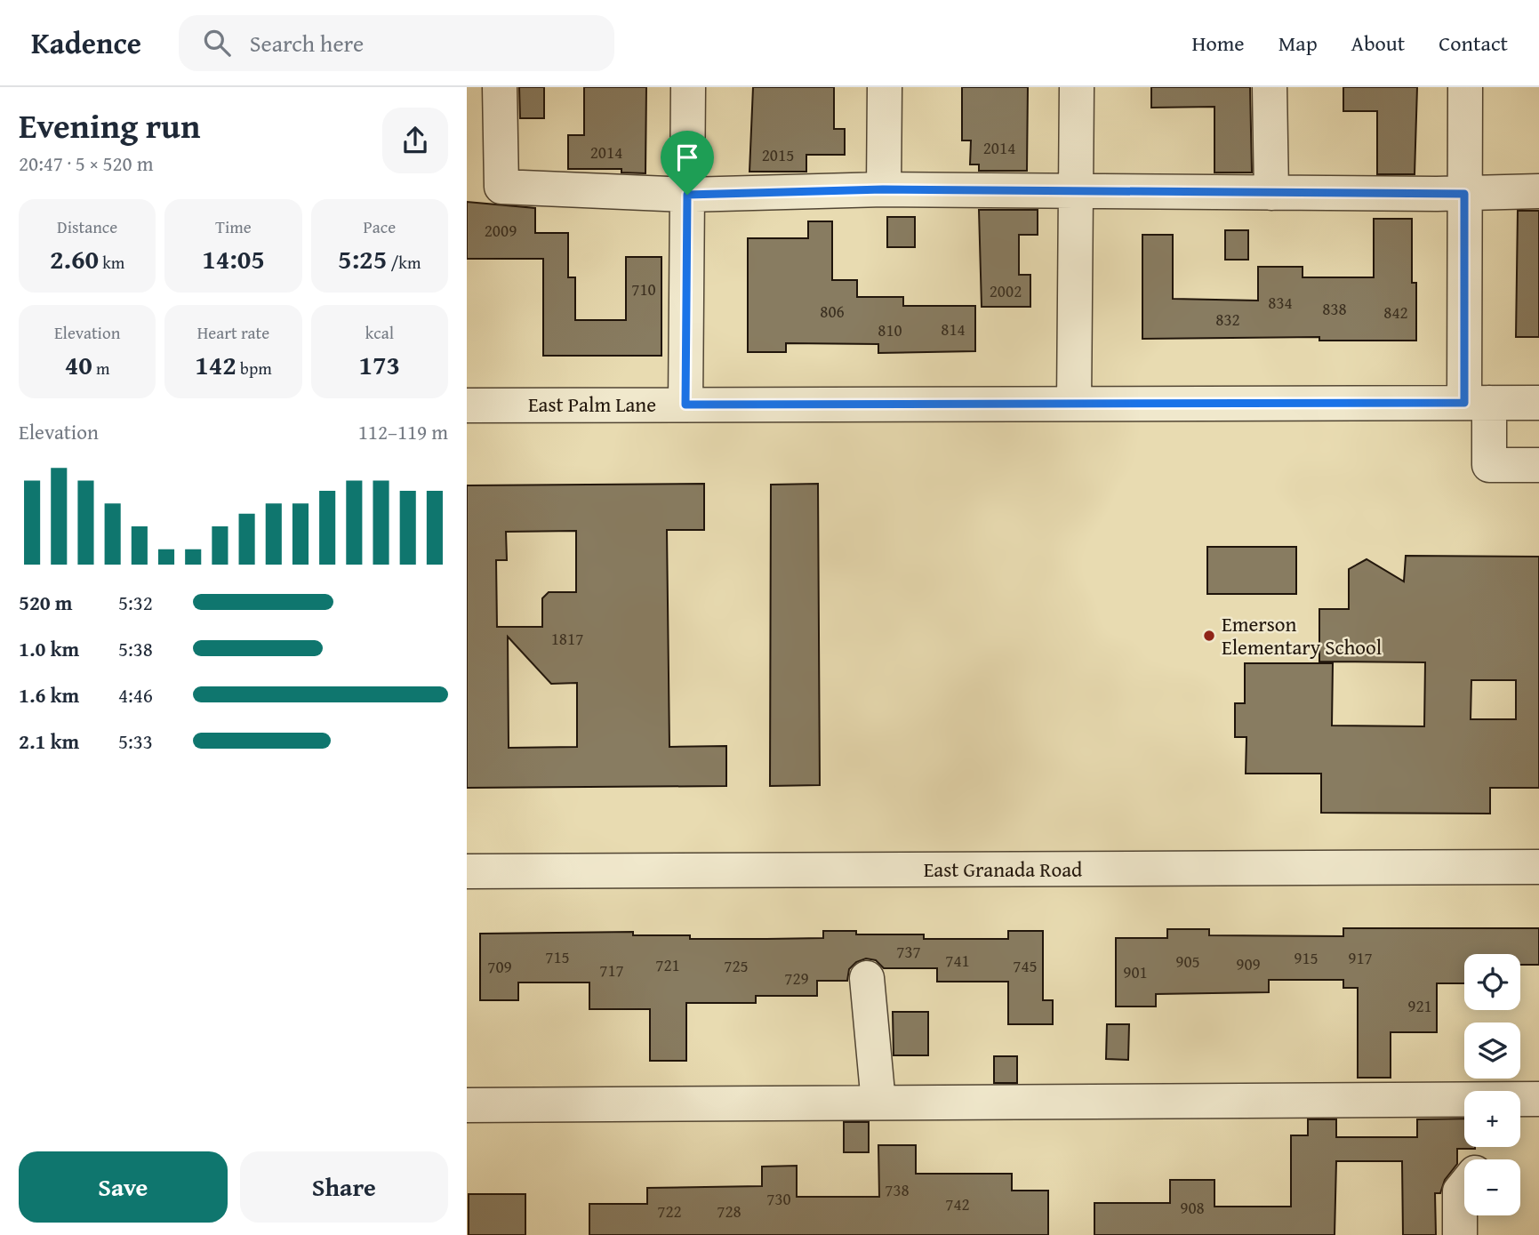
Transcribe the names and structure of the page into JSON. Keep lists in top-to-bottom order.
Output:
{
  "streets": {
    "street": ["East Palm Lane", "East Granada Road"]
  },
  "places": ["Emerson Elementary School"],
  "house_numbers": [
    "2014",
    "2014",
    "2015",
    "2009",
    "710",
    "2002",
    "834",
    "838",
    "806",
    "842",
    "832",
    "814",
    "810",
    "1817",
    "737",
    "715",
    "915",
    "917",
    "741",
    "905",
    "909",
    "721",
    "725",
    "745",
    "709",
    "717",
    "901",
    "729",
    "921",
    "738",
    "730",
    "742",
    "908",
    "722",
    "728"
  ],
  "page": {
    "header": "Kadence",
    "search": "Search here",
    "nav": [
      "Home",
      "Map",
      "About",
      "Contact"
    ],
    "heading": ["Evening run", "20:47 · 5 × 520 m"],
    "stats": [
      ["Distance", "2.60 km"],
      ["Time", "14:05"],
      ["Pace", "5:25 /km"],
      ["Elevation", "40 m"],
      ["Heart rate", "142 bpm"],
      ["kcal", "173"]
    ],
    "chart": ["Elevation", "112–119 m"],
    "list": [
      {
        "name": "520 m",
        "note": "5:32"
      },
      {
        "name": "1.0 km",
        "note": "5:38"
      },
      {
        "name": "1.6 km",
        "note": "4:46"
      },
      {
        "name": "2.1 km",
        "note": "5:33"
      }
    ],
    "map_buttons": ["+", "−"],
    "buttons": ["Save", "Share"]
  }
}
